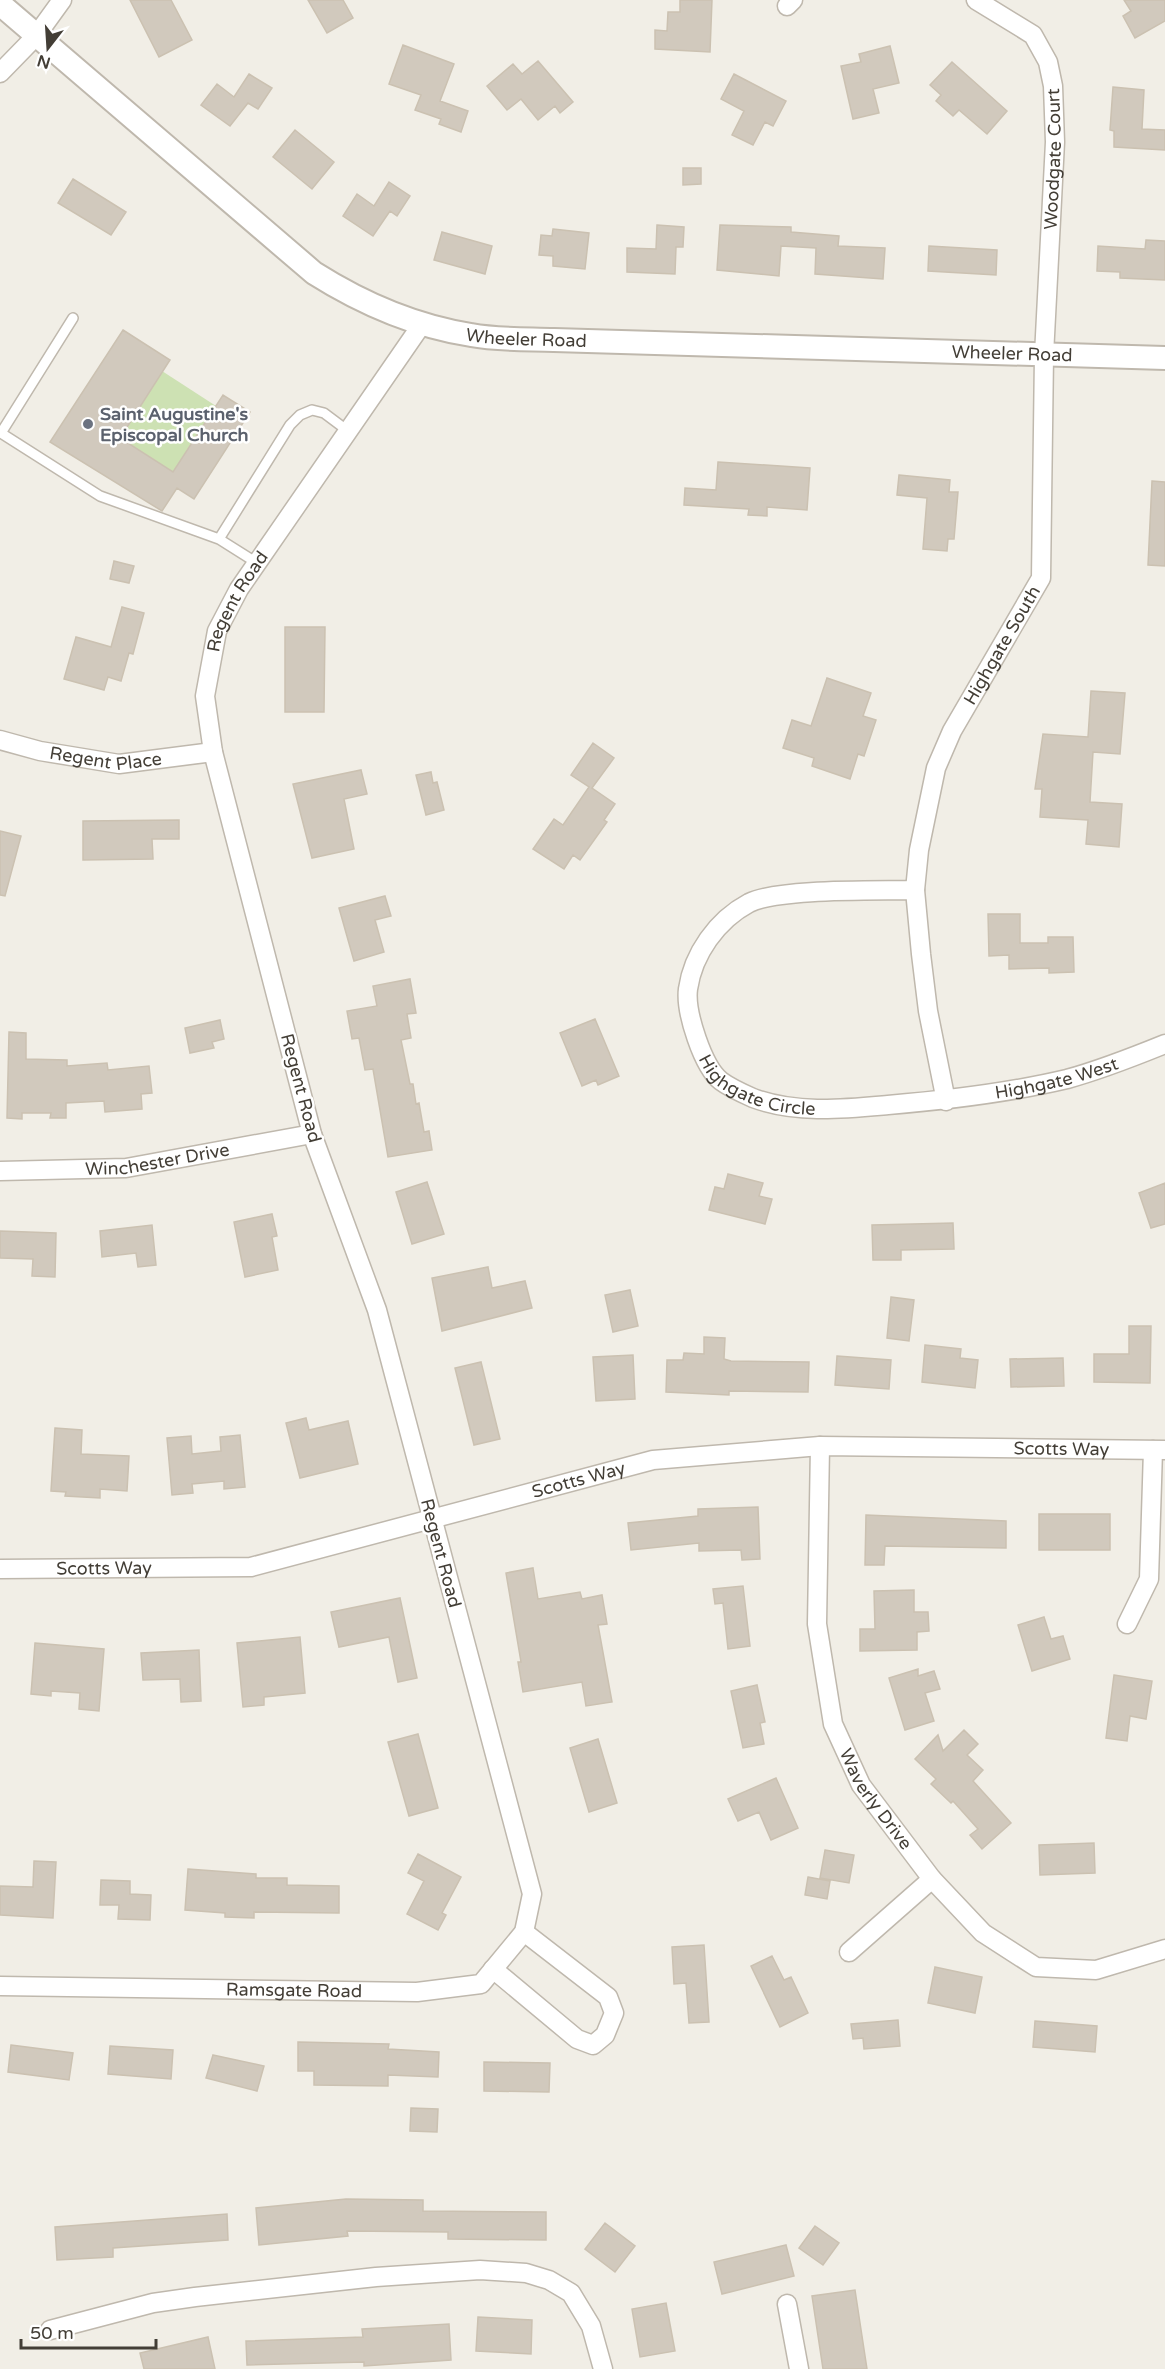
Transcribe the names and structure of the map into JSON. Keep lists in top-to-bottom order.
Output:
{
  "streets": {
    "street": [
      "Woodgate Court",
      "Wheeler Road",
      "Regent Road",
      "Highgate South",
      "Regent Place",
      "Highgate West",
      "Highgate Circle",
      "Winchester Drive",
      "Scotts Way",
      "Waverly Drive",
      "Ramsgate Road"
    ]
  },
  "crossings": [
    ["Woodgate Court", "Wheeler Road"],
    ["Woodgate Court", "Highgate South"],
    ["Wheeler Road", "Regent Road"],
    ["Wheeler Road", "Highgate South"],
    ["Regent Road", "Regent Place"],
    ["Regent Road", "Winchester Drive"],
    ["Regent Road", "Scotts Way"],
    ["Regent Road", "Ramsgate Road"],
    ["Highgate South", "Highgate Circle"],
    ["Highgate West", "Highgate Circle"],
    ["Scotts Way", "Waverly Drive"]
  ],
  "places": ["Saint Augustine's Episcopal Church"],
  "scale_bar": "50 m",
  "north": "bottom"
}
